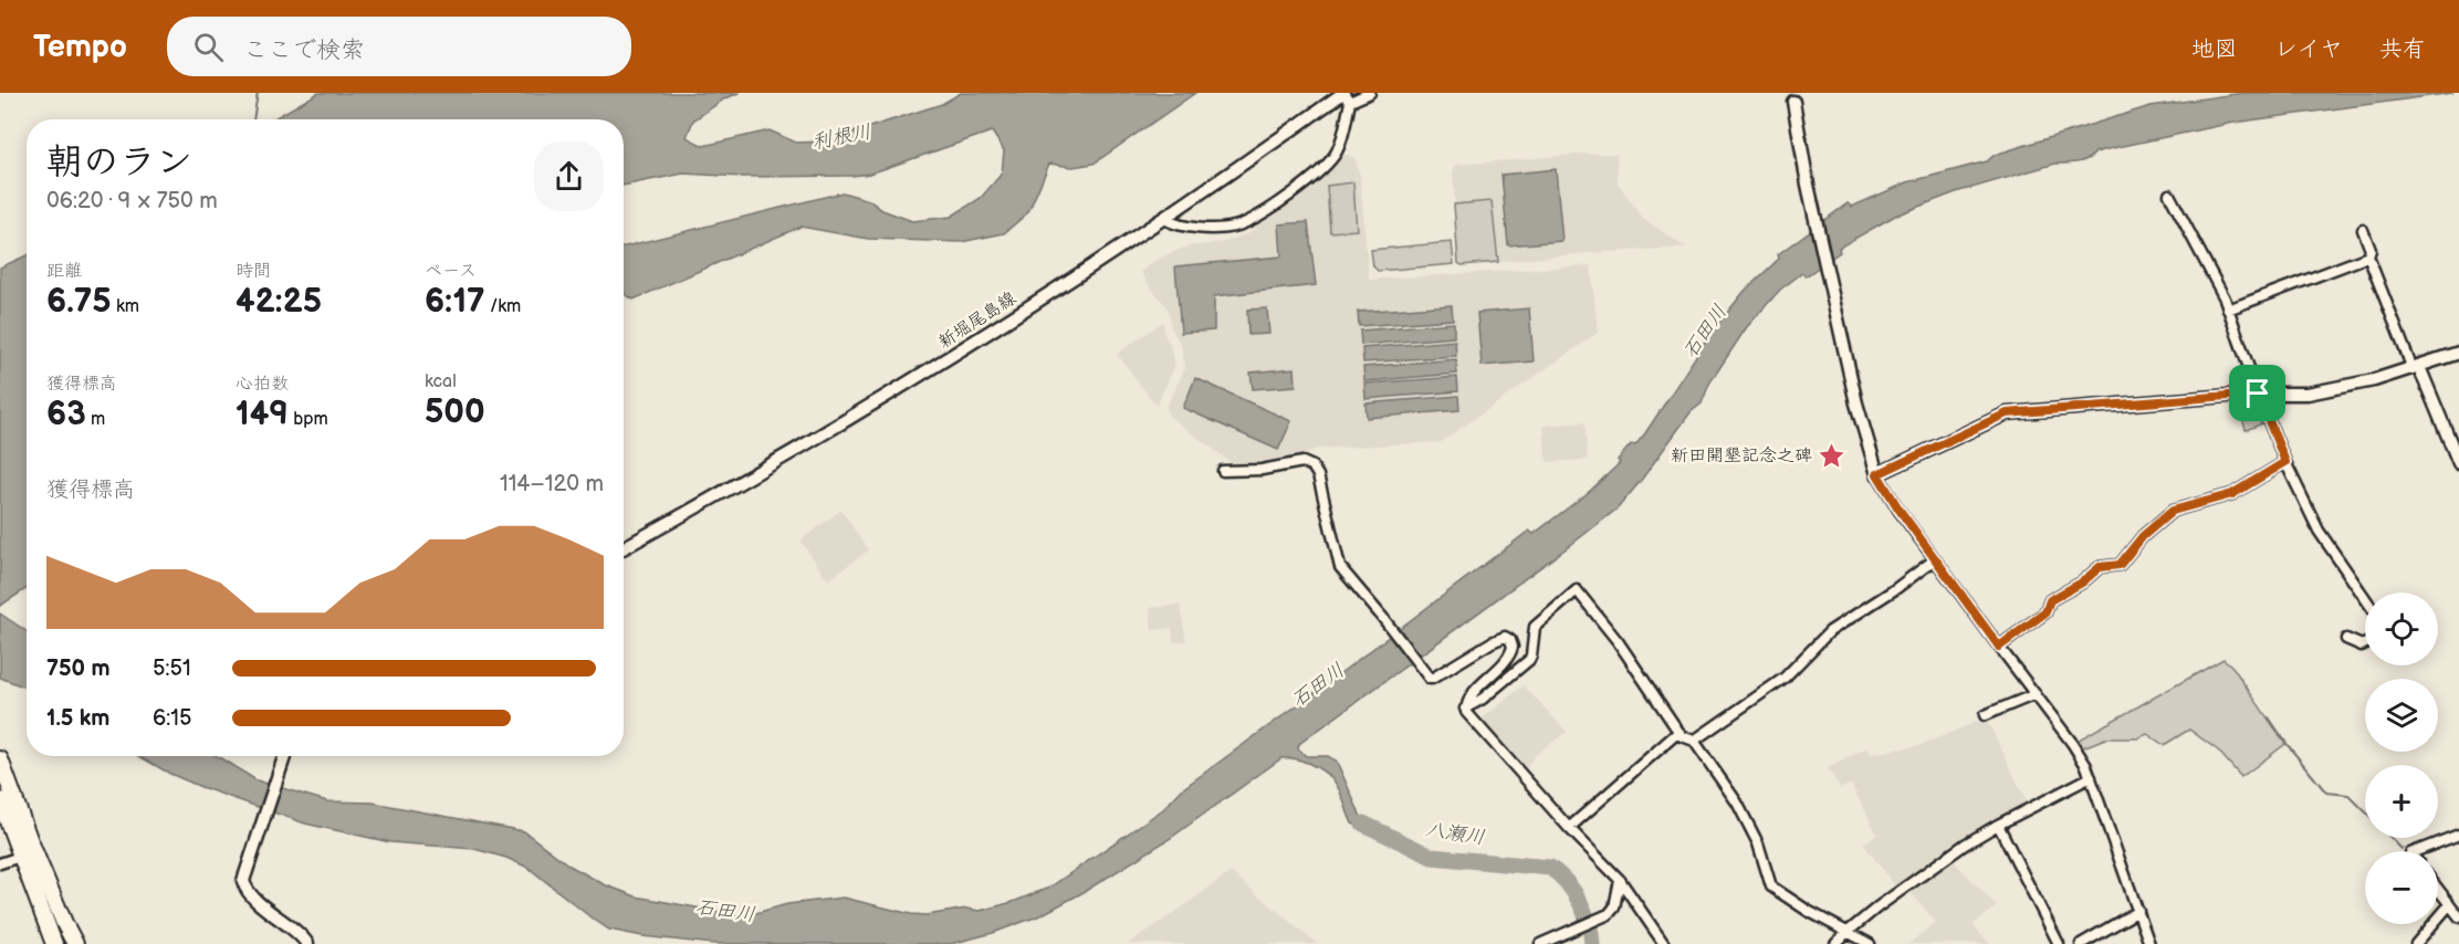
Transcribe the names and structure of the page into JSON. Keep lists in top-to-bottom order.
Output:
{
  "streets": {
    "main road": ["新堀尾島線"]
  },
  "water": ["利根川", "石田川", "八瀬川"],
  "places": {
    "place": ["新田開墾記念之碑"]
  },
  "page": {
    "header": "Tempo",
    "search": "ここで検索",
    "nav": ["地図", "レイヤ", "共有"],
    "heading": ["朝のラン", "06:20 · 9 × 750 m"],
    "stats": [
      ["距離", "6.75 km"],
      ["時間", "42:25"],
      ["ペース", "6:17 /km"],
      ["獲得標高", "63 m"],
      ["心拍数", "149 bpm"],
      ["kcal", "500"]
    ],
    "chart": ["獲得標高", "114–120 m"],
    "map_buttons": ["+", "−"],
    "list": [
      {
        "name": "750 m",
        "note": "5:51"
      },
      {
        "name": "1.5 km",
        "note": "6:15"
      }
    ]
  }
}
